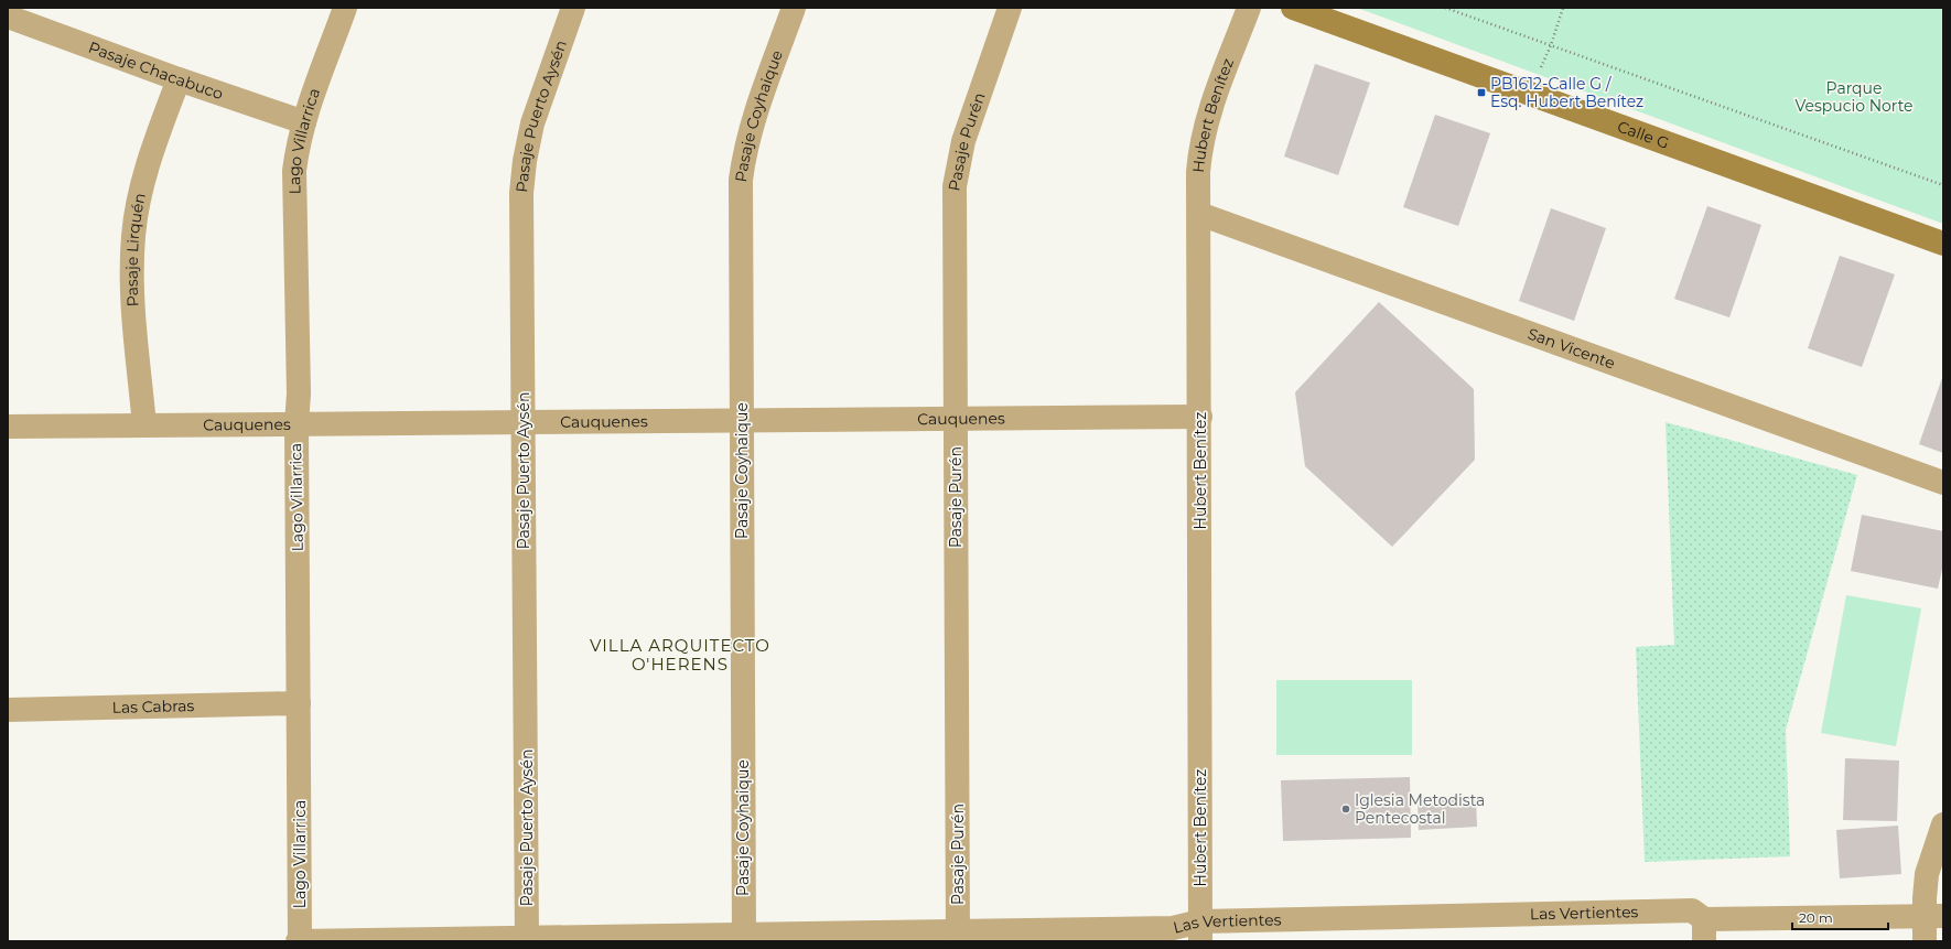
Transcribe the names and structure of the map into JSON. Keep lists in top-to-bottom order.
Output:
{
  "streets": {
    "street": [
      "Pasaje Chacabuco",
      "Pasaje Coyhaique",
      "Hubert Benítez",
      "Pasaje Puerto Aysén",
      "Calle G",
      "Pasaje Purén",
      "Lago Villarrica",
      "Pasaje Lirquén",
      "San Vicente",
      "Cauquenes",
      "Las Cabras",
      "Las Vertientes"
    ]
  },
  "crossings": [
    ["Pasaje Chacabuco", "Lago Villarrica"],
    ["Pasaje Chacabuco", "Pasaje Lirquén"],
    ["Pasaje Coyhaique", "Cauquenes"],
    ["Pasaje Coyhaique", "Las Vertientes"],
    ["Hubert Benítez", "San Vicente"],
    ["Hubert Benítez", "Cauquenes"],
    ["Hubert Benítez", "Las Vertientes"],
    ["Pasaje Puerto Aysén", "Cauquenes"],
    ["Pasaje Puerto Aysén", "Las Vertientes"],
    ["Pasaje Purén", "Cauquenes"],
    ["Pasaje Purén", "Las Vertientes"],
    ["Lago Villarrica", "Cauquenes"],
    ["Lago Villarrica", "Las Cabras"],
    ["Lago Villarrica", "Las Vertientes"],
    ["Pasaje Lirquén", "Cauquenes"]
  ],
  "districts": ["VILLA ARQUITECTO O'HERENS"],
  "parks": ["Parque Vespucio Norte"],
  "places": {
    "transit": ["PB1612-Calle G / Esq. Hubert Benítez"],
    "other": ["Iglesia Metodista Pentecostal"]
  },
  "scale_bar": "20 m"
}
